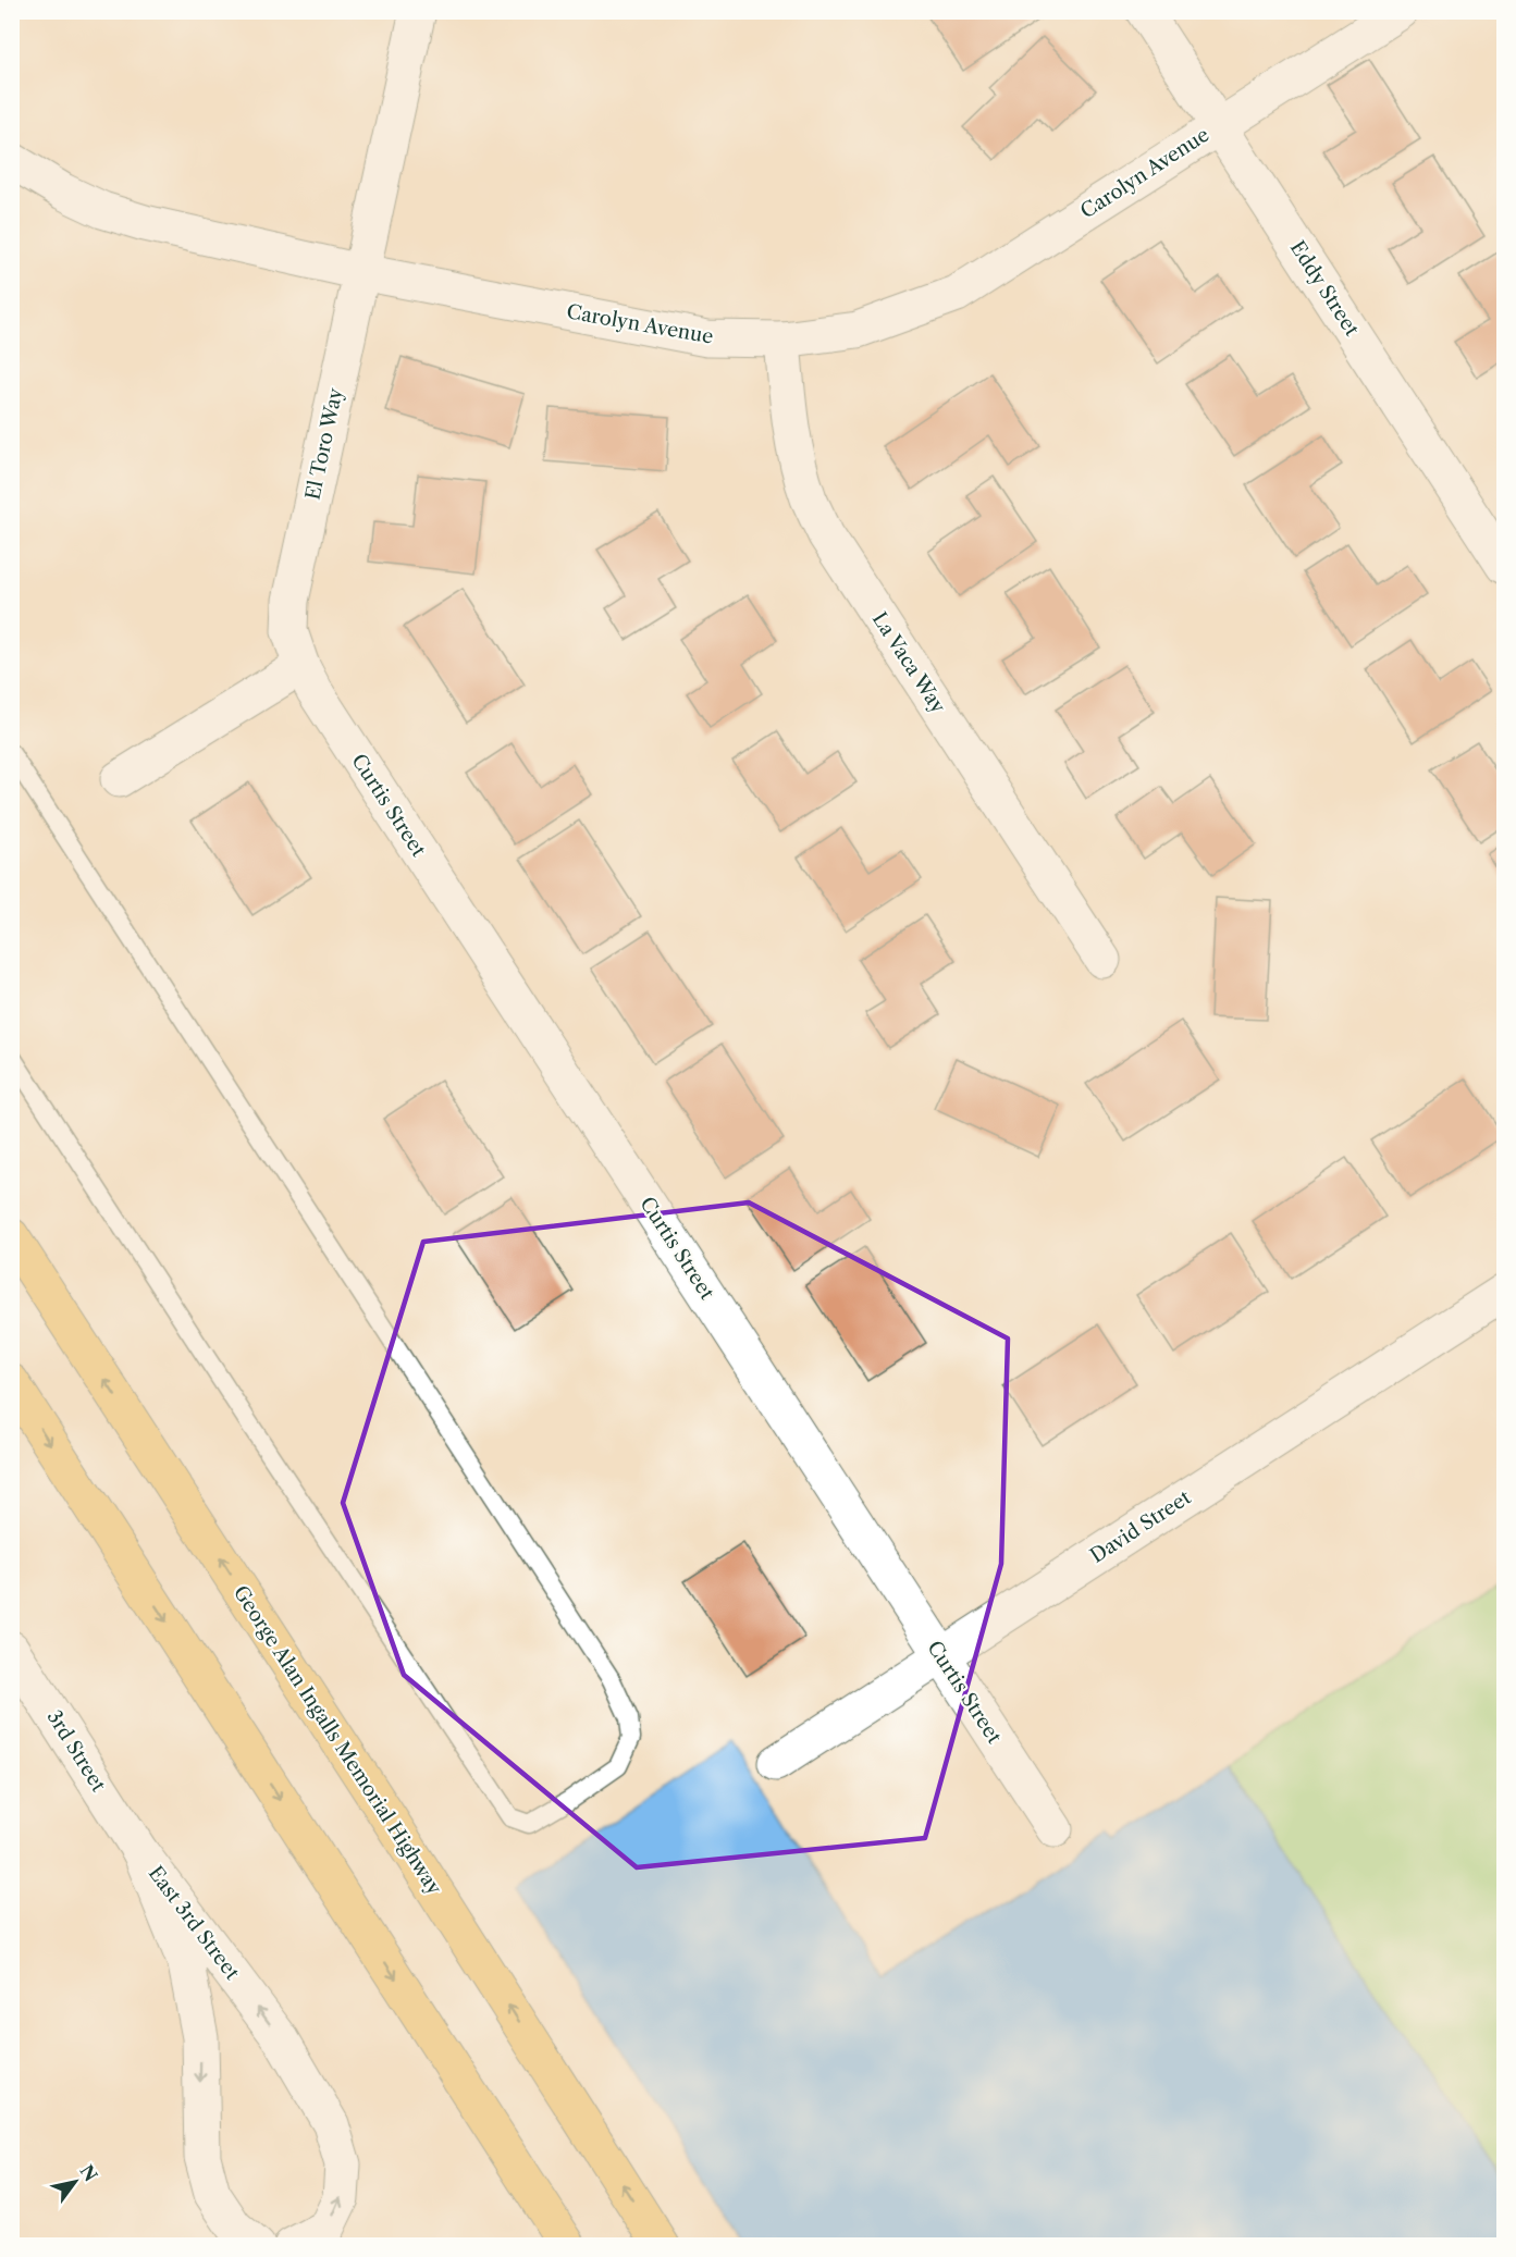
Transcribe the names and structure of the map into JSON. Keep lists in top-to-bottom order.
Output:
{
  "streets": {
    "highway": ["George Alan Ingalls Memorial Highway"],
    "street": [
      "Carolyn Avenue",
      "Eddy Street",
      "El Toro Way",
      "La Vaca Way",
      "Curtis Street",
      "David Street",
      "3rd Street",
      "East 3rd Street"
    ]
  },
  "crossings": [
    ["Carolyn Avenue", "Eddy Street"],
    ["Carolyn Avenue", "El Toro Way"],
    ["Carolyn Avenue", "La Vaca Way"],
    ["El Toro Way", "Curtis Street"],
    ["Curtis Street", "David Street"],
    ["3rd Street", "East 3rd Street"]
  ],
  "north": "top right"
}
